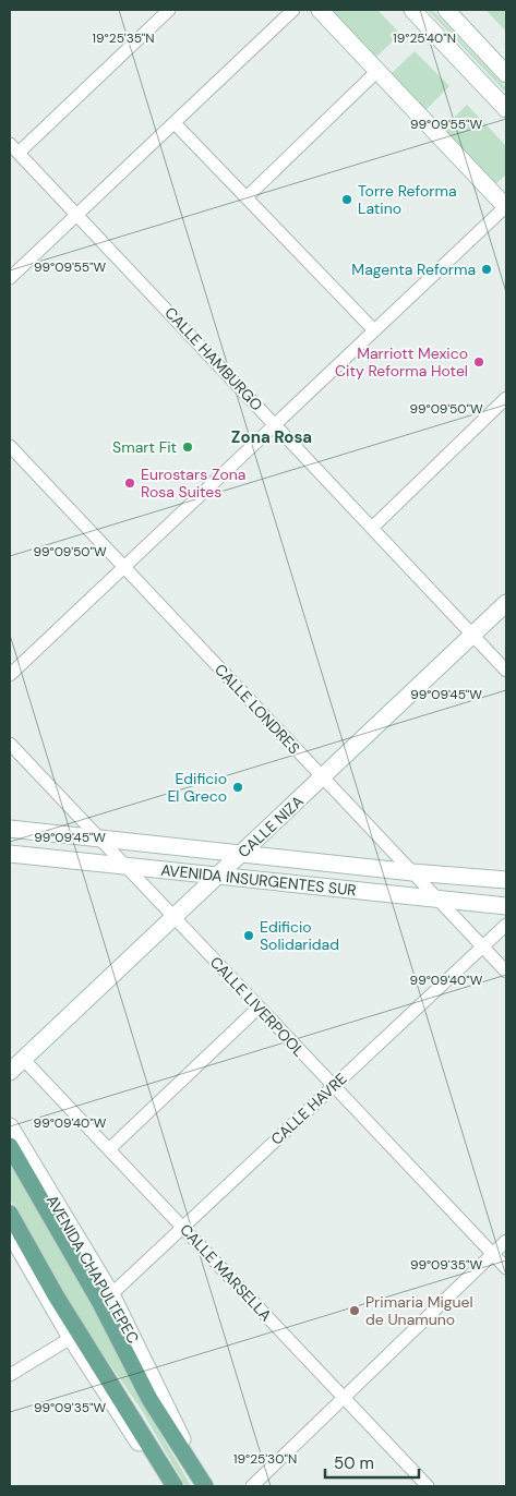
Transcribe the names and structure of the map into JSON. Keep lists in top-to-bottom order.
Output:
{
  "streets": {
    "main road": ["CALLE NIZA", "AVENIDA INSURGENTES SUR", "AVENIDA CHAPULTEPEC"],
    "street": [
      "CALLE HAMBURGO",
      "CALLE LONDRES",
      "CALLE LIVERPOOL",
      "CALLE HAVRE",
      "CALLE MARSELLA"
    ]
  },
  "crossings": [
    ["CALLE HAMBURGO", "CALLE NIZA"],
    ["CALLE LONDRES", "CALLE NIZA"],
    ["CALLE LONDRES", "AVENIDA INSURGENTES SUR"],
    ["CALLE LONDRES", "CALLE HAVRE"],
    ["CALLE NIZA", "AVENIDA INSURGENTES SUR"],
    ["CALLE NIZA", "CALLE LIVERPOOL"],
    ["CALLE NIZA", "CALLE MARSELLA"],
    ["AVENIDA INSURGENTES SUR", "CALLE LIVERPOOL"],
    ["CALLE LIVERPOOL", "CALLE HAVRE"],
    ["CALLE HAVRE", "AVENIDA CHAPULTEPEC"],
    ["CALLE HAVRE", "CALLE MARSELLA"]
  ],
  "districts": ["Zona Rosa"],
  "places": [
    "Torre Reforma Latino",
    "Magenta Reforma",
    "Marriott Mexico City Reforma Hotel",
    "Smart Fit",
    "Eurostars Zona Rosa Suites",
    "Edificio El Greco",
    "Edificio Solidaridad",
    "Primaria Miguel de Unamuno"
  ],
  "scale_bar": "50 m",
  "coordinates": [
    "19°25'35\"N",
    "19°25'40\"N",
    "99°09'55\"W",
    "99°09'50\"W",
    "99°09'45\"W",
    "99°09'40\"W",
    "99°09'35\"W",
    "19°25'30\"N"
  ]
}
